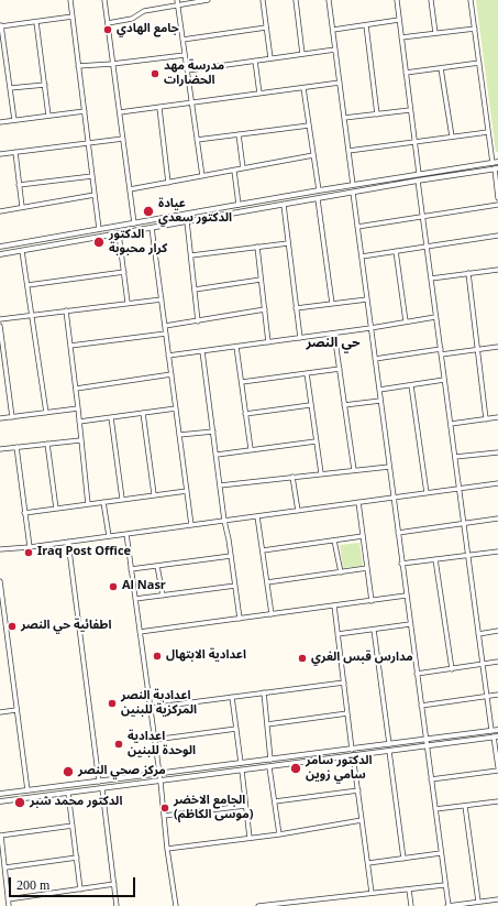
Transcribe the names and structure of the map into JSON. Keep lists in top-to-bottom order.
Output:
{
  "districts": ["حي النصر"],
  "places": [
    "جامع الهادي",
    "مدرسة مهد الحضارات",
    "عيادة الدكتور سعدي",
    "الدكتور كرار محبوبة",
    "Iraq Post Office",
    "Al Nasr",
    "اطفائية حي النصر",
    "اعدادية الابتهال",
    "مدارس قبس الغري",
    "اعدادية النصر المركزية للبنين",
    "اعدادية الوحدة للبنين",
    "الدكتور سامر سامي زوين",
    "مركز صحي النصر",
    "الدكتور محمد شبر",
    "الجامع الاخضر (موسى الكاظم)"
  ],
  "scale_bar": "200 m"
}
